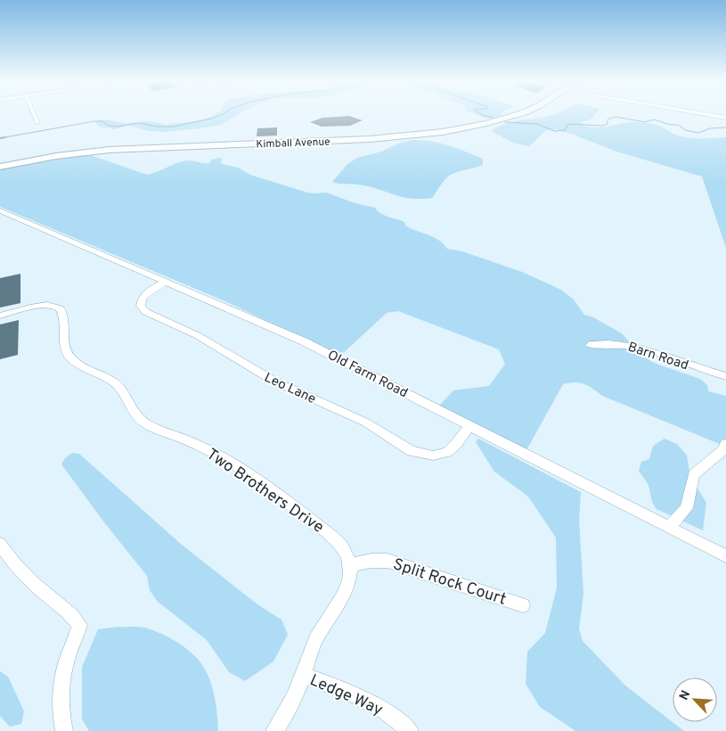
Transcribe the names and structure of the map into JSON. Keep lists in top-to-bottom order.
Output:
{
  "streets": {
    "main road": ["Kimball Avenue"],
    "street": [
      "Barn Road",
      "Old Farm Road",
      "Leo Lane",
      "Two Brothers Drive",
      "Split Rock Court",
      "Ledge Way"
    ]
  },
  "crossings": [
    ["Old Farm Road", "Leo Lane"],
    ["Two Brothers Drive", "Split Rock Court"]
  ],
  "north": "top left"
}
